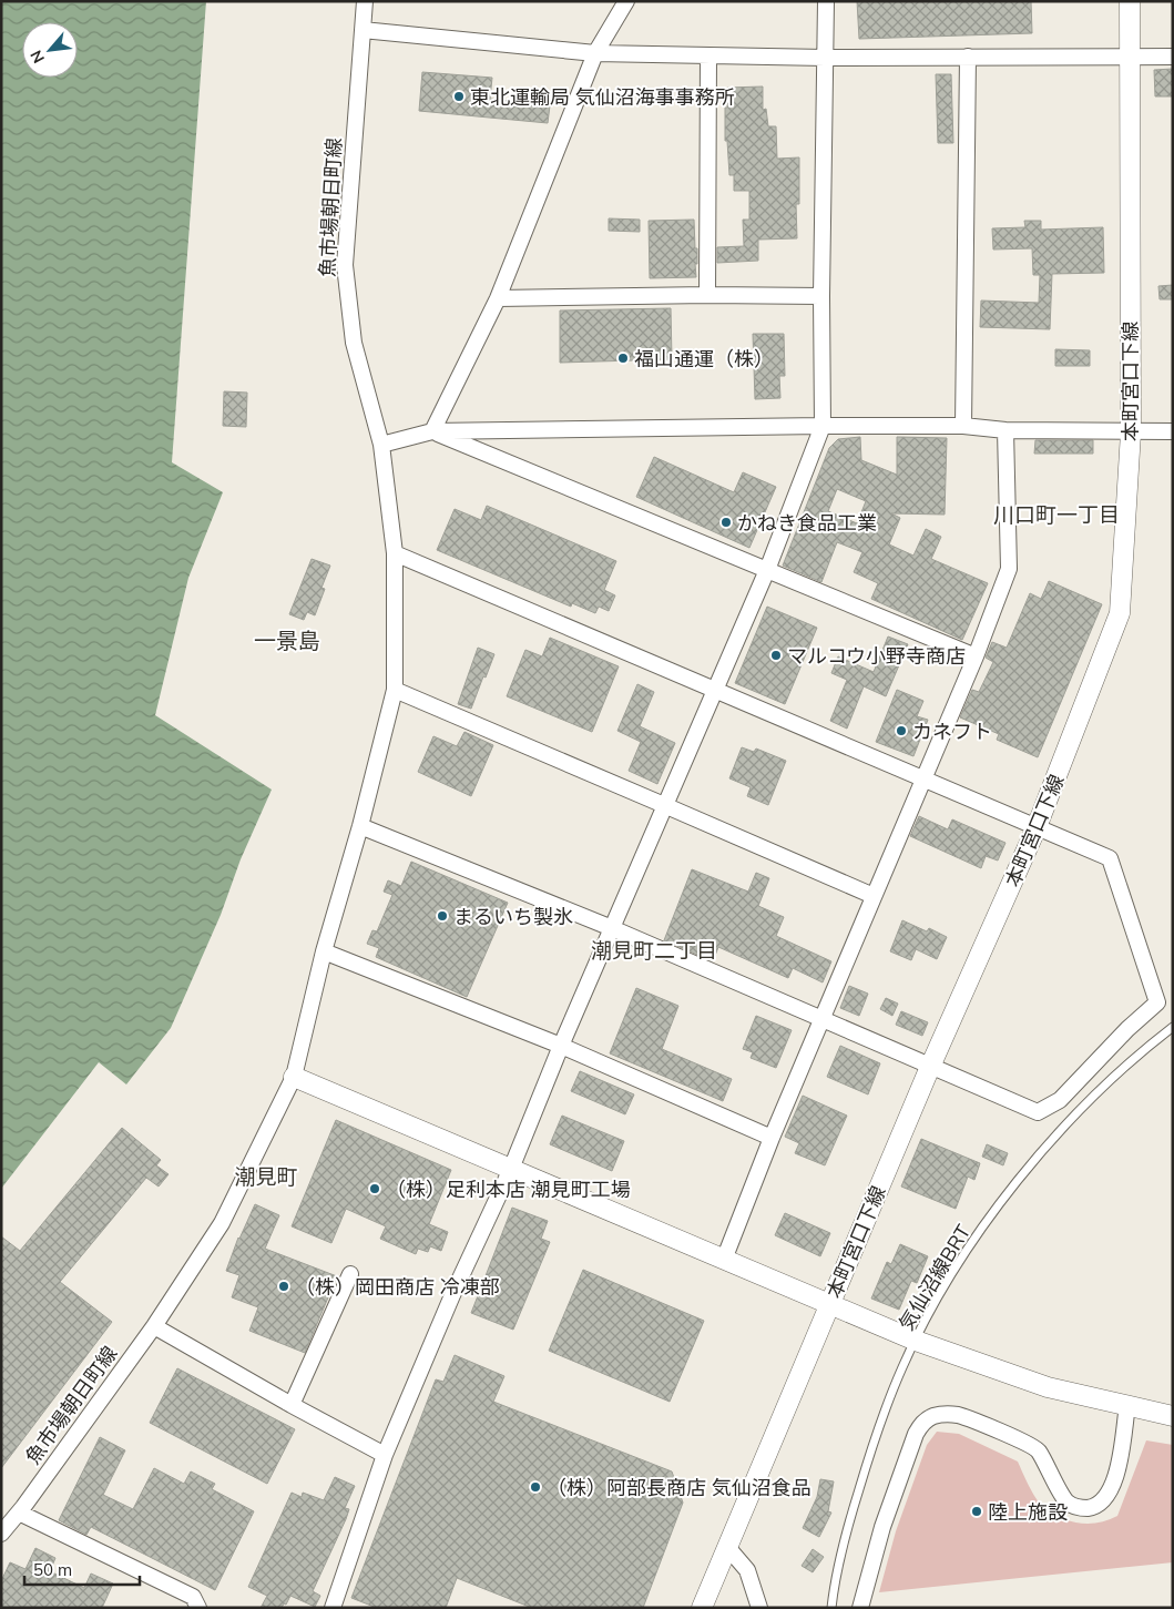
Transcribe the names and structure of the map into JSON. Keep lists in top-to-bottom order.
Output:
{
  "streets": {
    "street": ["魚市場朝日町線", "本町宮口下線"],
    "lane": ["気仙沼線BRT"]
  },
  "districts": [
    "川口町一丁目",
    "一景島",
    "潮見町二丁目",
    "潮見町"
  ],
  "places": [
    "東北運輸局 気仙沼海事事務所",
    "福山通運（株）",
    "かねき食品工業",
    "マルコウ小野寺商店",
    "カネフト",
    "まるいち製氷",
    "（株）足利本店 潮見町工場",
    "（株）岡田商店 冷凍部",
    "（株）阿部長商店 気仙沼食品",
    "陸上施設"
  ],
  "scale_bar": "50 m",
  "north": "bottom left"
}
